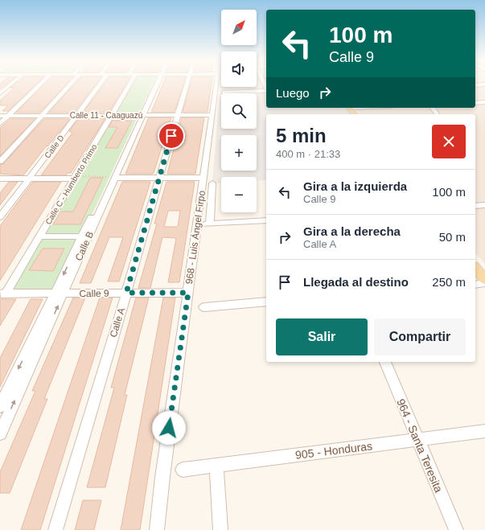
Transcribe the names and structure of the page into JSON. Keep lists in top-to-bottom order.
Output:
{
  "streets": {
    "street": [
      "Calle 11 - Caaguazú",
      "Calle D",
      "Calle C - Humberto Primo",
      "968 - Luis Ángel Firpo",
      "Calle B",
      "Calle 9",
      "Calle A",
      "964 - Santa Teresita",
      "905 - Honduras"
    ]
  },
  "crossings": [
    ["Calle 11 - Caaguazú", "Calle D"],
    ["Calle 11 - Caaguazú", "Calle C - Humberto Primo"],
    ["Calle 11 - Caaguazú", "968 - Luis Ángel Firpo"],
    ["Calle 11 - Caaguazú", "Calle B"],
    ["Calle 11 - Caaguazú", "Calle A"],
    ["Calle C - Humberto Primo", "Calle 9"],
    ["968 - Luis Ángel Firpo", "Calle 9"],
    ["Calle B", "Calle 9"],
    ["Calle 9", "Calle A"],
    ["964 - Santa Teresita", "905 - Honduras"]
  ],
  "north": "top right",
  "page": {
    "map_buttons": ["+", "−"],
    "turn": ["100 m", "Calle 9"],
    "then": "Luego",
    "heading": ["5 min", "400 m · 21:33"],
    "list": [
      {
        "name": "Gira a la izquierda",
        "note": "Calle 9",
        "value": "100 m"
      },
      {
        "name": "Gira a la derecha",
        "note": "Calle A",
        "value": "50 m"
      },
      {
        "name": "Llegada al destino",
        "value": "250 m"
      }
    ],
    "buttons": ["Salir", "Compartir"]
  }
}
